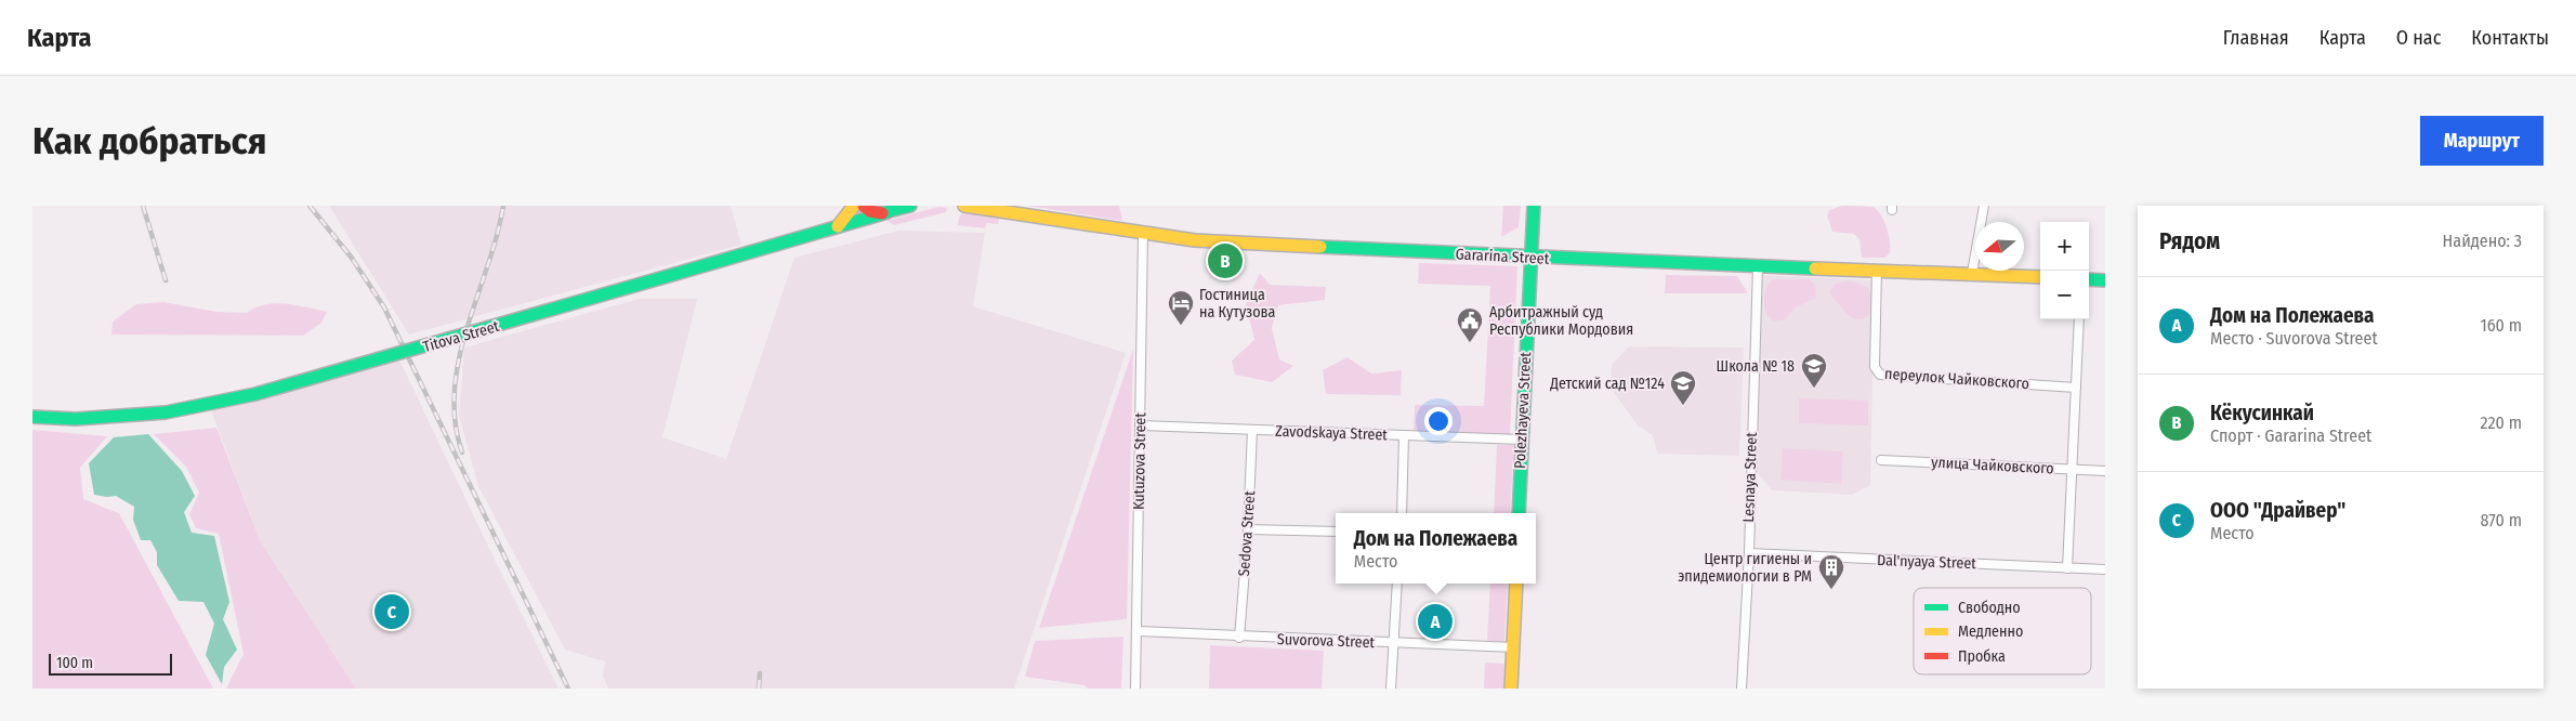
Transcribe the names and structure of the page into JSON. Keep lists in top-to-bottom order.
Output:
{
  "streets": {
    "main road": ["Gararina Street", "Titova Street", "Polezhayeva Street"],
    "street": [
      "переулок Чайковского",
      "Zavodskaya Street",
      "Kutuzova Street",
      "улица Чайковского",
      "Lesnaya Street",
      "Sedova Street",
      "Dal'nyaya Street",
      "Suvorova Street"
    ]
  },
  "crossings": [
    ["Gararina Street", "переулок Чайковского"],
    ["Gararina Street", "Polezhayeva Street"],
    ["Gararina Street", "Kutuzova Street"],
    ["Gararina Street", "Lesnaya Street"],
    ["Polezhayeva Street", "Zavodskaya Street"],
    ["Zavodskaya Street", "Kutuzova Street"],
    ["Zavodskaya Street", "Sedova Street"],
    ["Kutuzova Street", "Suvorova Street"],
    ["Lesnaya Street", "Dal'nyaya Street"],
    ["Sedova Street", "Suvorova Street"]
  ],
  "places": {
    "hotel": ["Гостиница на Кутузова"],
    "public building": ["Арбитражный суд Республики Мордовия"],
    "school or university": ["Школа № 18", "Детский сад №124"],
    "building": ["Центр гигиены и эпидемиологии в РМ"]
  },
  "legend": ["Свободно", "Медленно", "Пробка"],
  "scale_bar": "100 m",
  "north": "left",
  "page": {
    "header": "Карта",
    "nav": [
      "Главная",
      "Карта",
      "О нас",
      "Контакты"
    ],
    "buttons": "Маршрут",
    "title": "Как добраться",
    "heading": ["Рядом", "Найдено: 3"],
    "map_buttons": ["+", "−"],
    "pins": ["B", "C", "A"],
    "list": [
      {
        "mark": "A",
        "name": "Дом на Полежаева",
        "note": "Место · Suvorova Street",
        "value": "160 m"
      },
      {
        "mark": "B",
        "name": "Кёкусинкай",
        "note": "Спорт · Gararina Street",
        "value": "220 m"
      },
      {
        "mark": "C",
        "name": "ООО \"Драйвер\"",
        "note": "Место",
        "value": "870 m"
      }
    ],
    "popup": ["Дом на Полежаева", "Место"],
    "scale": "100 m"
  }
}
